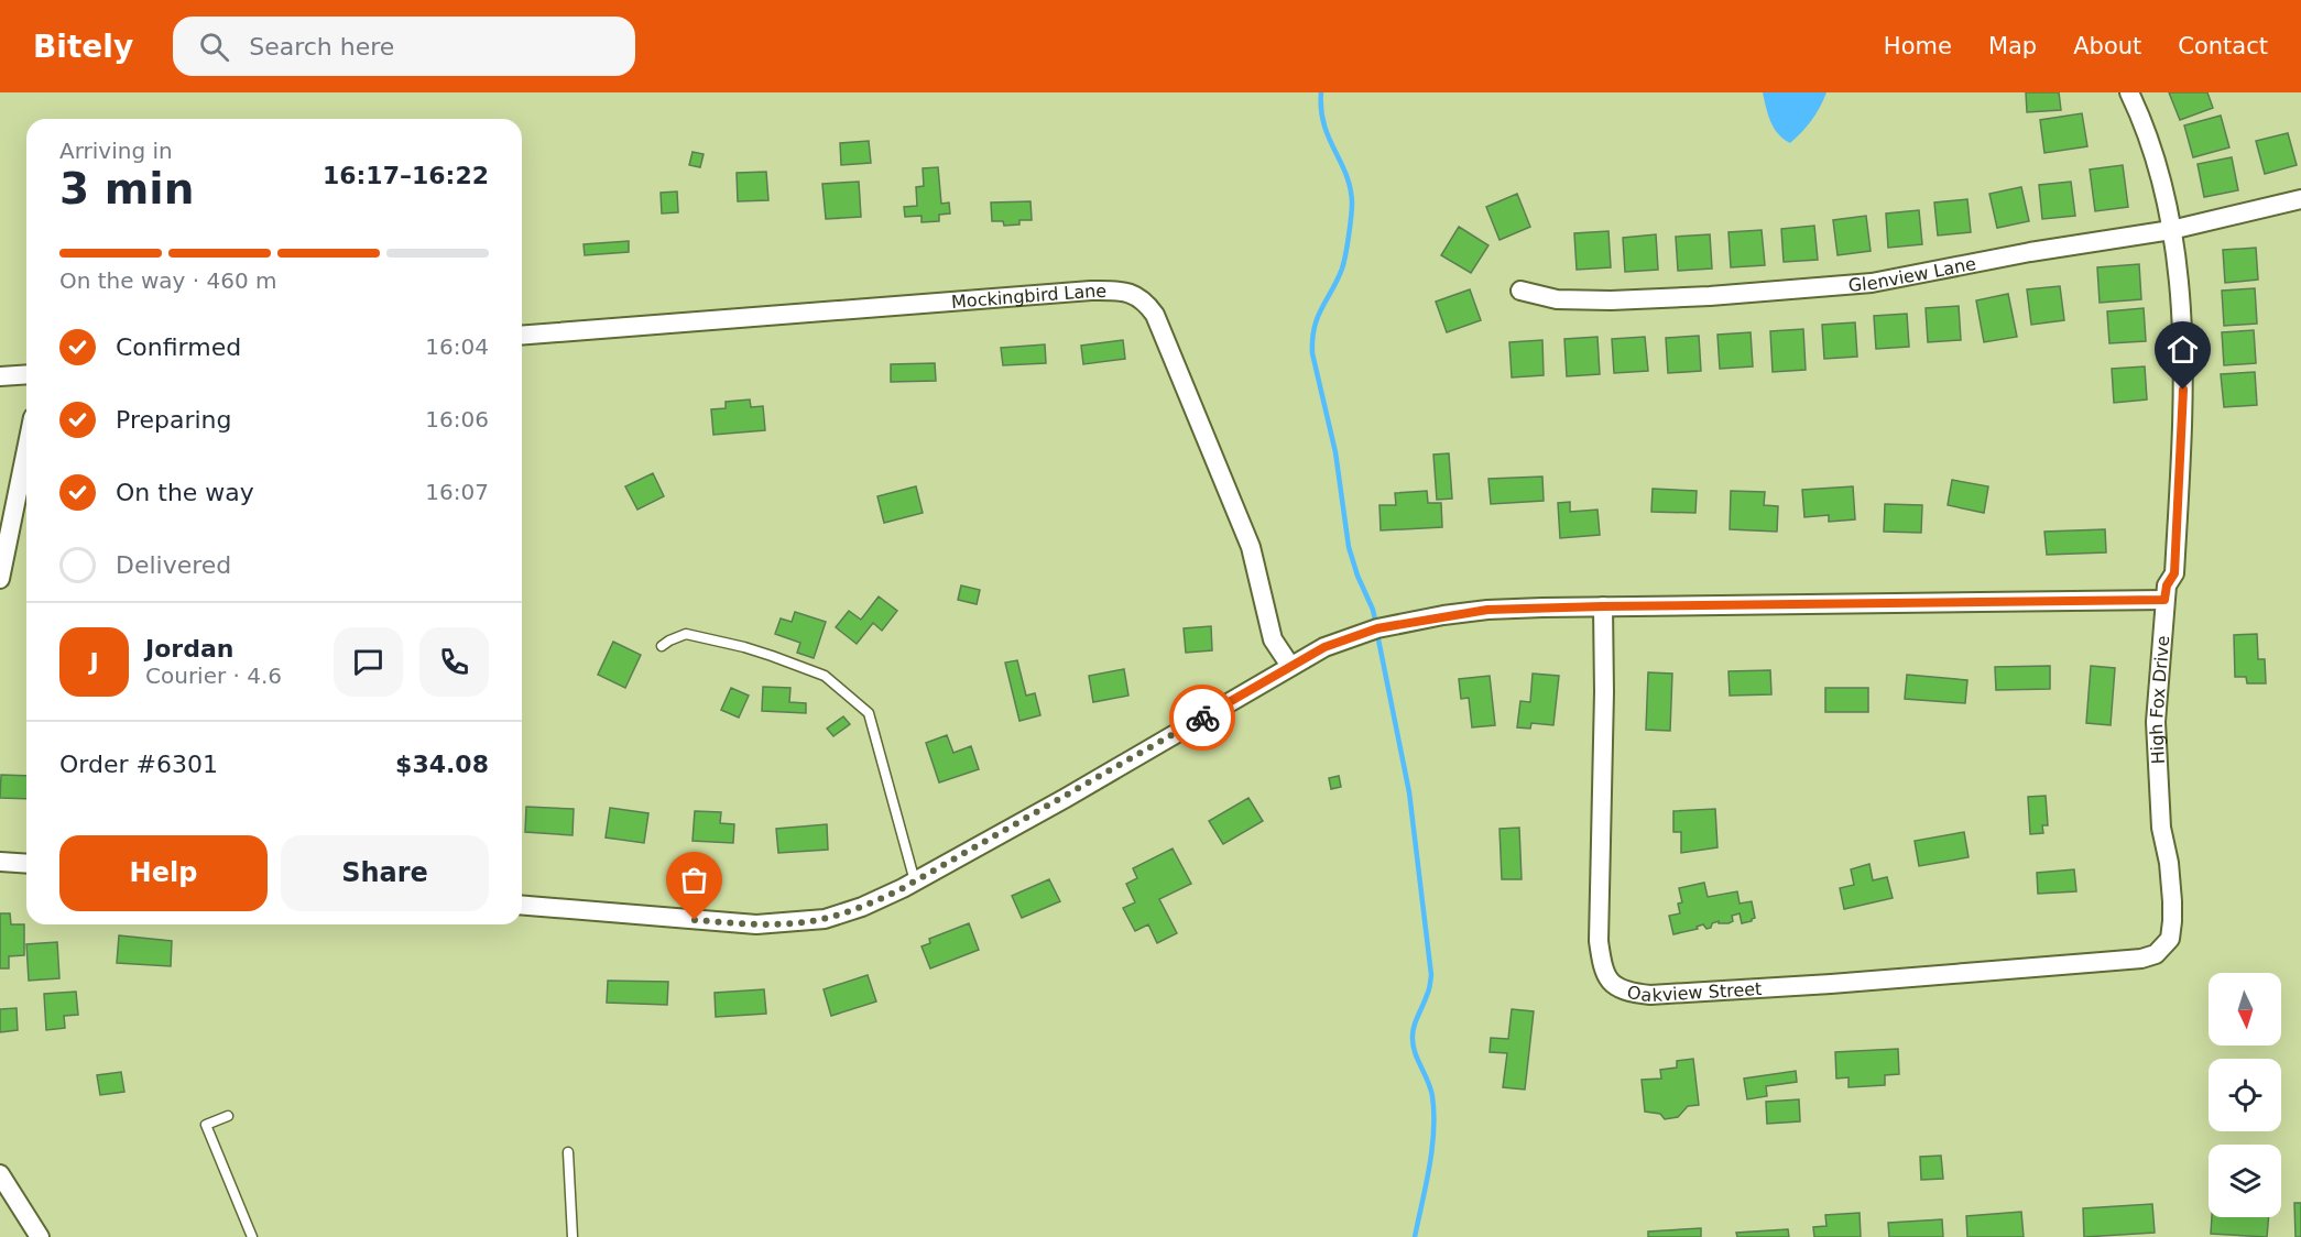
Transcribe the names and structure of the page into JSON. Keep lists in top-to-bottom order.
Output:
{
  "streets": {
    "street": [
      "Glenview Lane",
      "Mockingbird Lane",
      "High Fox Drive",
      "Oakview Street"
    ]
  },
  "crossings": [
    ["Glenview Lane", "High Fox Drive"],
    ["High Fox Drive", "Oakview Street"]
  ],
  "north": "bottom",
  "page": {
    "header": "Bitely",
    "search": "Search here",
    "nav": [
      "Home",
      "Map",
      "About",
      "Contact"
    ],
    "heading": ["3 min", "Arriving in", "16:17–16:22"],
    "panel": [
      "Jordan",
      "Courier · 4.6",
      "Order #6301",
      "$34.08"
    ],
    "bar": "On the way · 460 m",
    "list": [
      ["Confirmed", "16:04"],
      ["Preparing", "16:06"],
      ["On the way", "16:07"],
      "Delivered"
    ],
    "round": "J",
    "buttons": ["Help", "Share"]
  }
}
